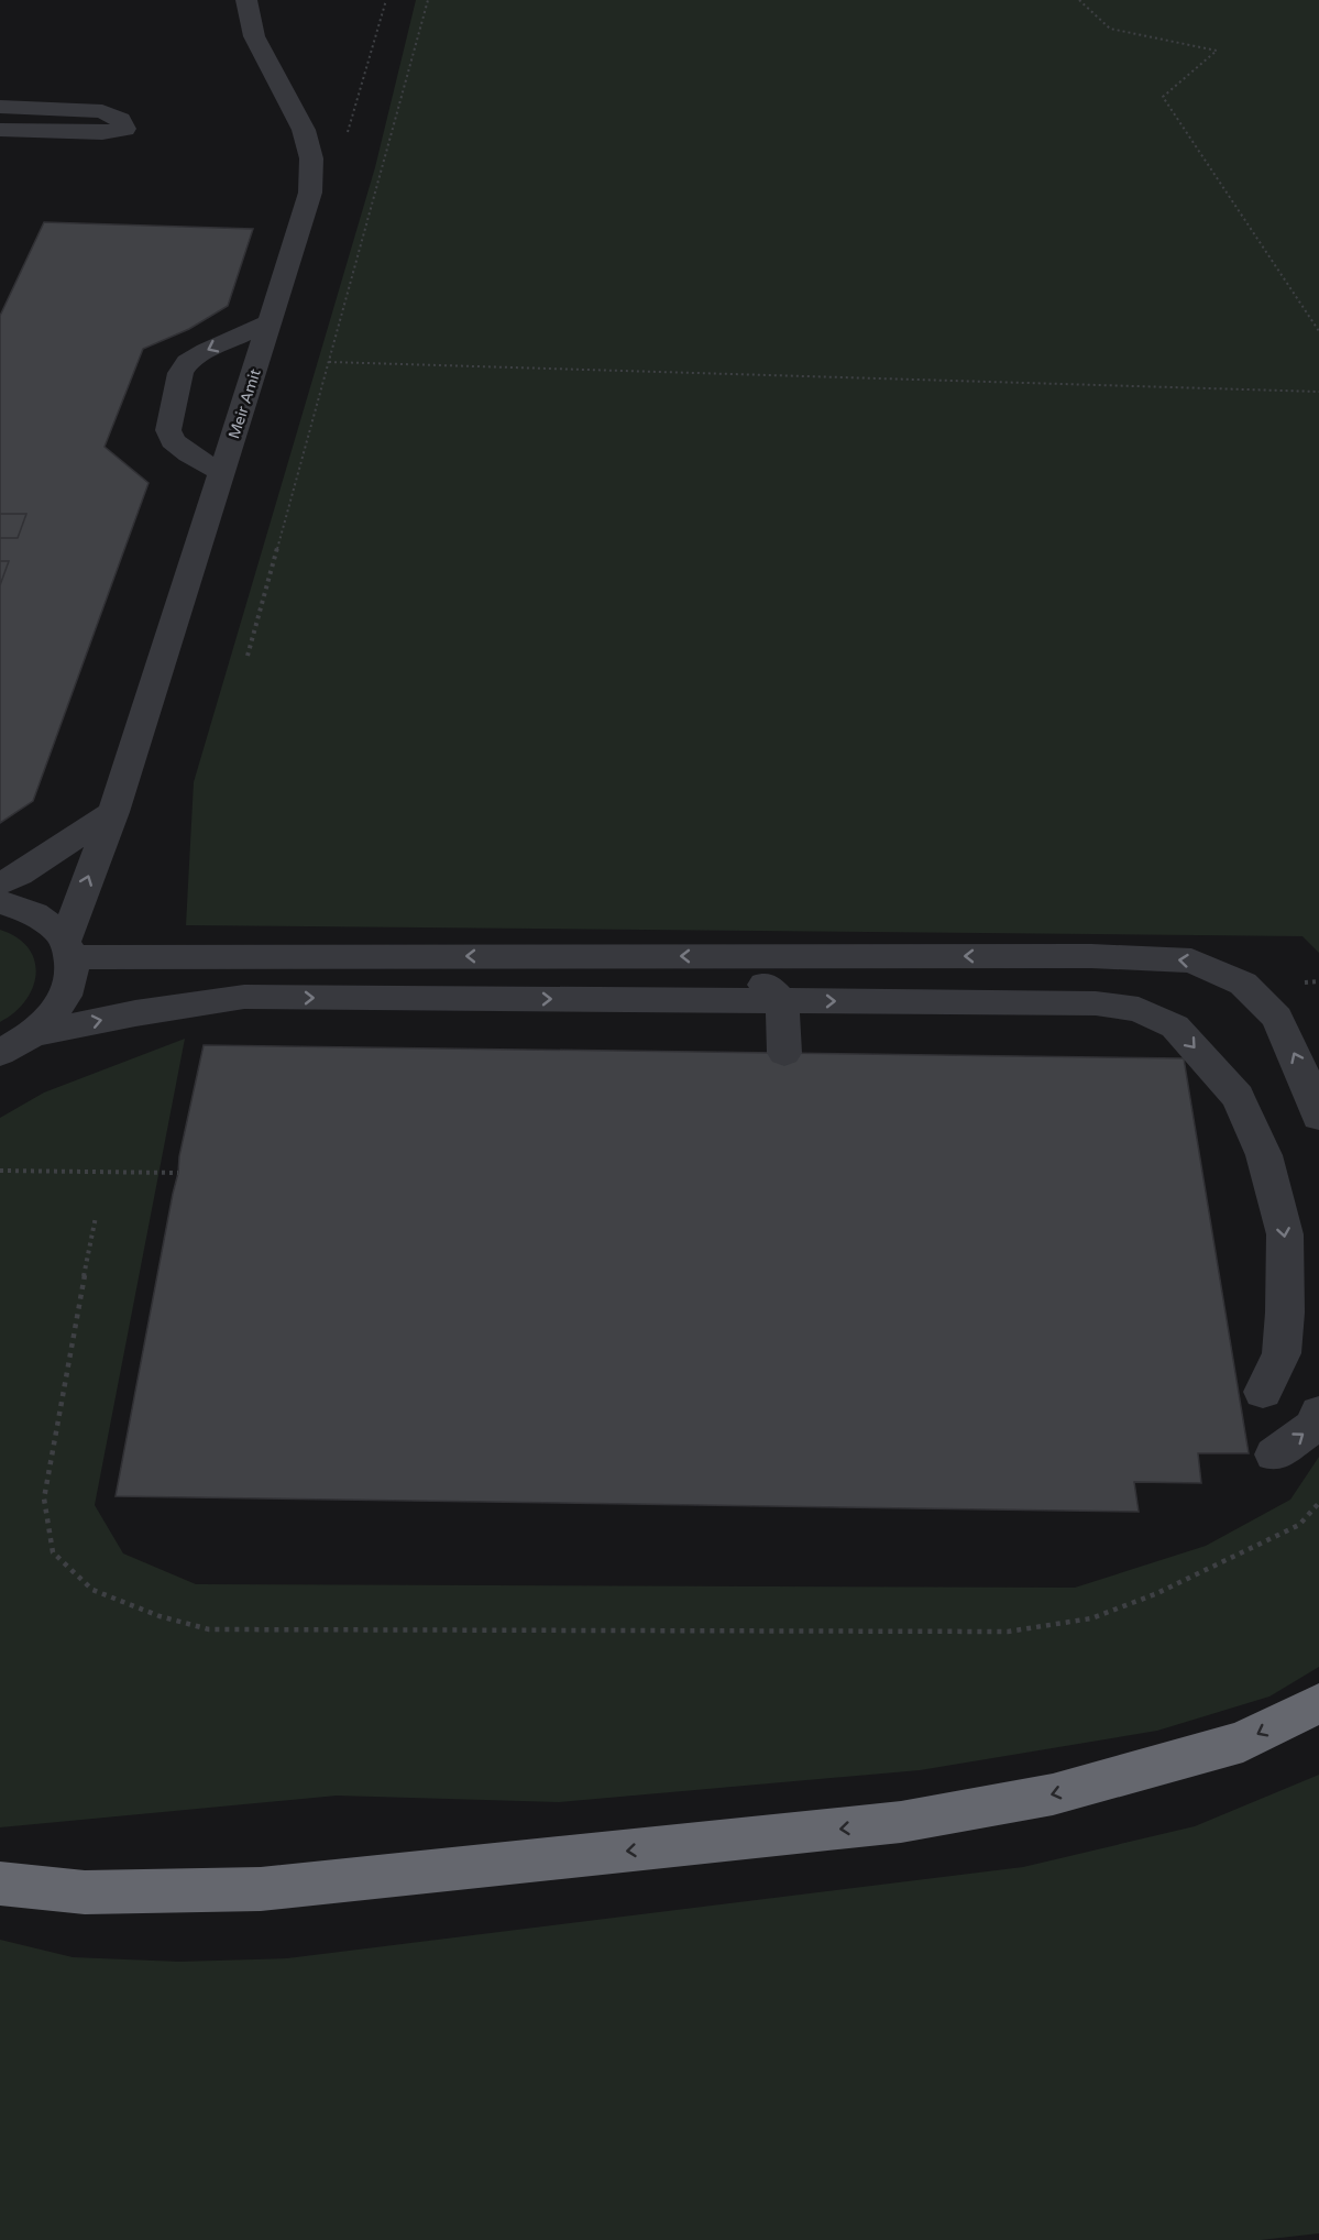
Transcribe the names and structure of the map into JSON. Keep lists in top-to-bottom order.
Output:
{
  "streets": {
    "street": ["Meir Amit"]
  }
}
